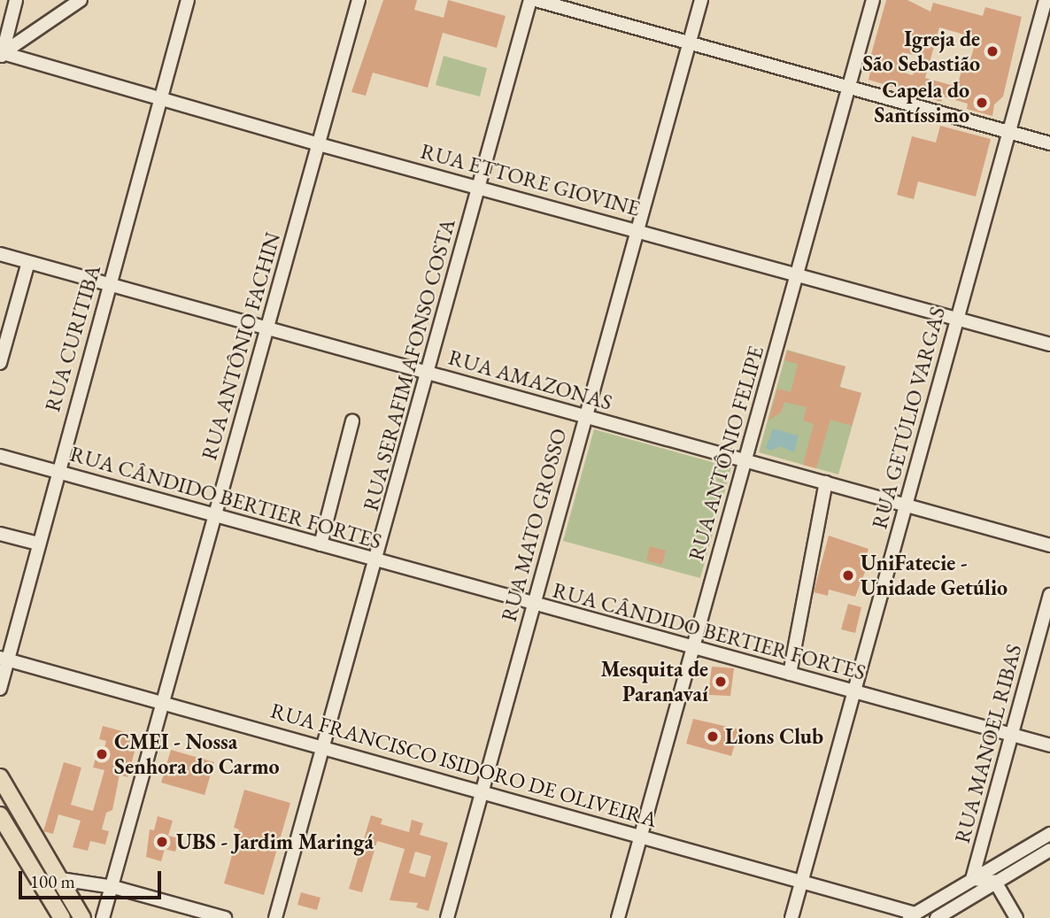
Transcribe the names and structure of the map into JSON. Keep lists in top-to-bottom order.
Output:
{
  "streets": {
    "street": [
      "RUA ETTORE GIOVINE",
      "RUA CURITIBA",
      "RUA ANTÔNIO FACHIN",
      "RUA SERAFIM AFONSO COSTA",
      "RUA AMAZONAS",
      "RUA GETÚLIO VARGAS",
      "RUA ANTÔNIO FELIPE",
      "RUA CÂNDIDO BERTIER FORTES",
      "RUA MATO GROSSO",
      "RUA MANOEL RIBAS",
      "RUA FRANCISCO ISIDORO DE OLIVEIRA"
    ]
  },
  "crossings": [
    ["RUA ETTORE GIOVINE", "RUA CURITIBA"],
    ["RUA ETTORE GIOVINE", "RUA ANTÔNIO FACHIN"],
    ["RUA ETTORE GIOVINE", "RUA SERAFIM AFONSO COSTA"],
    ["RUA ETTORE GIOVINE", "RUA GETÚLIO VARGAS"],
    ["RUA ETTORE GIOVINE", "RUA ANTÔNIO FELIPE"],
    ["RUA ETTORE GIOVINE", "RUA MATO GROSSO"],
    ["RUA CURITIBA", "RUA AMAZONAS"],
    ["RUA CURITIBA", "RUA CÂNDIDO BERTIER FORTES"],
    ["RUA CURITIBA", "RUA FRANCISCO ISIDORO DE OLIVEIRA"],
    ["RUA ANTÔNIO FACHIN", "RUA AMAZONAS"],
    ["RUA ANTÔNIO FACHIN", "RUA CÂNDIDO BERTIER FORTES"],
    ["RUA ANTÔNIO FACHIN", "RUA FRANCISCO ISIDORO DE OLIVEIRA"],
    ["RUA SERAFIM AFONSO COSTA", "RUA AMAZONAS"],
    ["RUA SERAFIM AFONSO COSTA", "RUA CÂNDIDO BERTIER FORTES"],
    ["RUA SERAFIM AFONSO COSTA", "RUA FRANCISCO ISIDORO DE OLIVEIRA"],
    ["RUA AMAZONAS", "RUA GETÚLIO VARGAS"],
    ["RUA AMAZONAS", "RUA ANTÔNIO FELIPE"],
    ["RUA AMAZONAS", "RUA MATO GROSSO"],
    ["RUA GETÚLIO VARGAS", "RUA CÂNDIDO BERTIER FORTES"],
    ["RUA GETÚLIO VARGAS", "RUA FRANCISCO ISIDORO DE OLIVEIRA"],
    ["RUA ANTÔNIO FELIPE", "RUA CÂNDIDO BERTIER FORTES"],
    ["RUA ANTÔNIO FELIPE", "RUA FRANCISCO ISIDORO DE OLIVEIRA"],
    ["RUA CÂNDIDO BERTIER FORTES", "RUA MATO GROSSO"],
    ["RUA CÂNDIDO BERTIER FORTES", "RUA MANOEL RIBAS"],
    ["RUA MATO GROSSO", "RUA FRANCISCO ISIDORO DE OLIVEIRA"]
  ],
  "places": [
    "Igreja de São Sebastião",
    "Capela do Santíssimo",
    "UniFatecie - Unidade Getúlio",
    "Mesquita de Paranavaí",
    "Lions Club",
    "CMEI - Nossa Senhora do Carmo",
    "UBS - Jardim Maringá"
  ],
  "scale_bar": "100 m"
}
